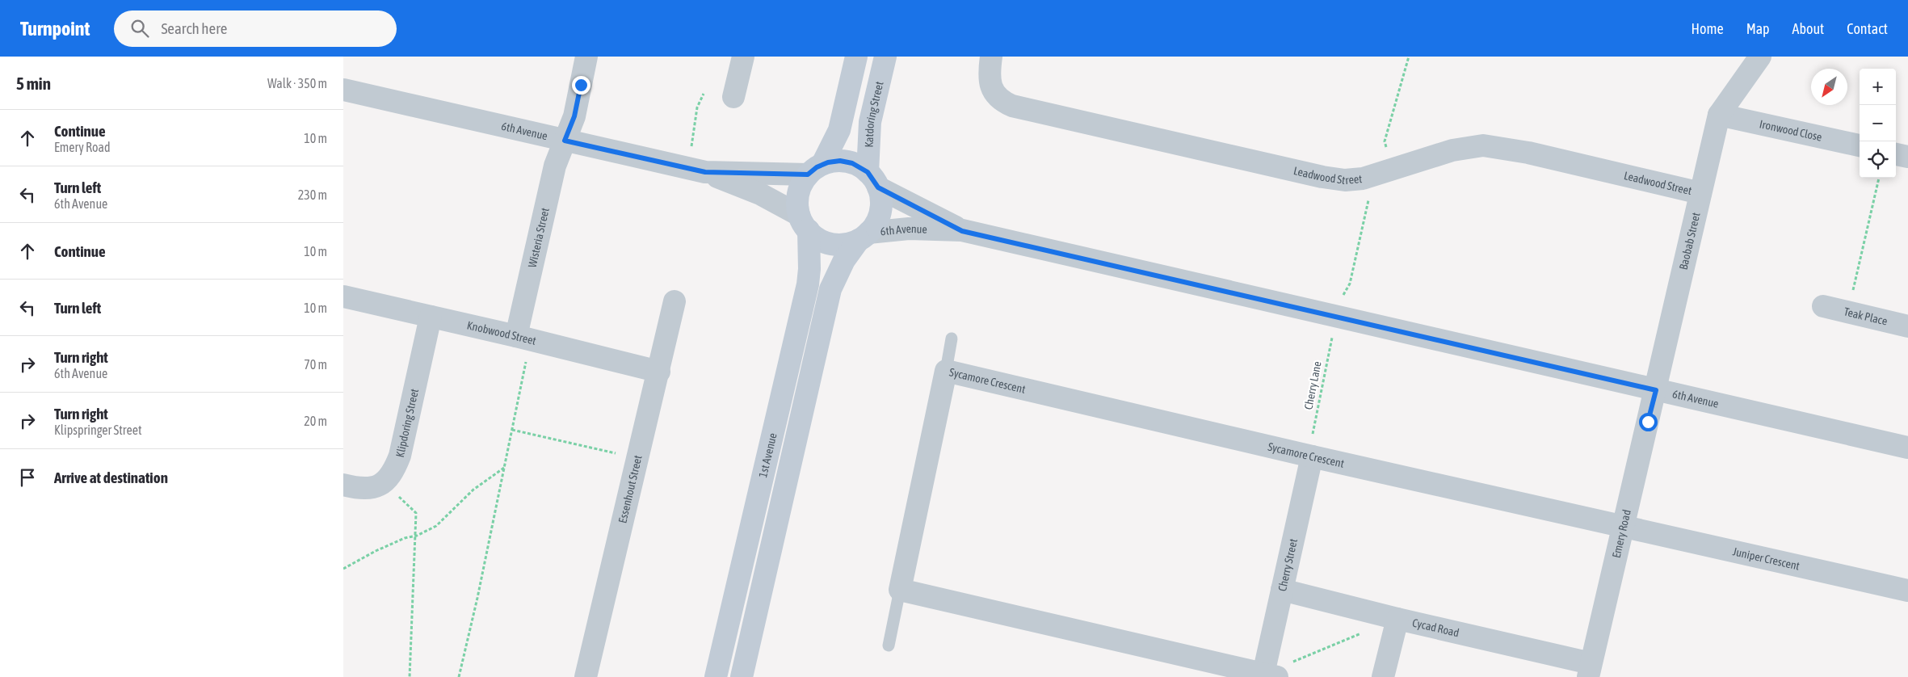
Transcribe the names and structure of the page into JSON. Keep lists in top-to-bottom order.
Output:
{
  "streets": {
    "street": [
      "Katdoring Street",
      "6th Avenue",
      "Ironwood Close",
      "Leadwood Street",
      "Wisteria Street",
      "Baobab Street",
      "Teak Place",
      "Knobwood Street",
      "Sycamore Crescent",
      "Klipdoring Street",
      "1st Avenue",
      "Essenhout Street",
      "Emery Road",
      "Juniper Crescent",
      "Cherry Street",
      "Cycad Road"
    ],
    "path": ["Cherry Lane"]
  },
  "crossings": [
    ["Katdoring Street", "6th Avenue"],
    ["Katdoring Street", "1st Avenue"],
    ["6th Avenue", "Wisteria Street"],
    ["6th Avenue", "Baobab Street"],
    ["6th Avenue", "1st Avenue"],
    ["6th Avenue", "Emery Road"],
    ["Ironwood Close", "Baobab Street"],
    ["Leadwood Street", "Baobab Street"],
    ["Wisteria Street", "Knobwood Street"],
    ["Baobab Street", "Emery Road"],
    ["Knobwood Street", "Klipdoring Street"],
    ["Knobwood Street", "Essenhout Street"],
    ["Sycamore Crescent", "Cherry Lane"],
    ["Sycamore Crescent", "Emery Road"],
    ["Sycamore Crescent", "Juniper Crescent"],
    ["Sycamore Crescent", "Cherry Street"],
    ["Cherry Lane", "Cherry Street"],
    ["Emery Road", "Juniper Crescent"],
    ["Emery Road", "Cycad Road"],
    ["Cherry Street", "Cycad Road"]
  ],
  "north": "bottom left",
  "page": {
    "header": "Turnpoint",
    "search": "Search here",
    "nav": [
      "Home",
      "Map",
      "About",
      "Contact"
    ],
    "heading": ["5 min", "Walk · 350 m"],
    "map_buttons": ["+", "−"],
    "list": [
      ["Continue", "Emery Road", "10 m"],
      ["Turn left", "6th Avenue", "230 m"],
      ["Continue", "10 m"],
      ["Turn left", "10 m"],
      ["Turn right", "6th Avenue", "70 m"],
      ["Turn right", "Klipspringer Street", "20 m"],
      "Arrive at destination"
    ]
  }
}
